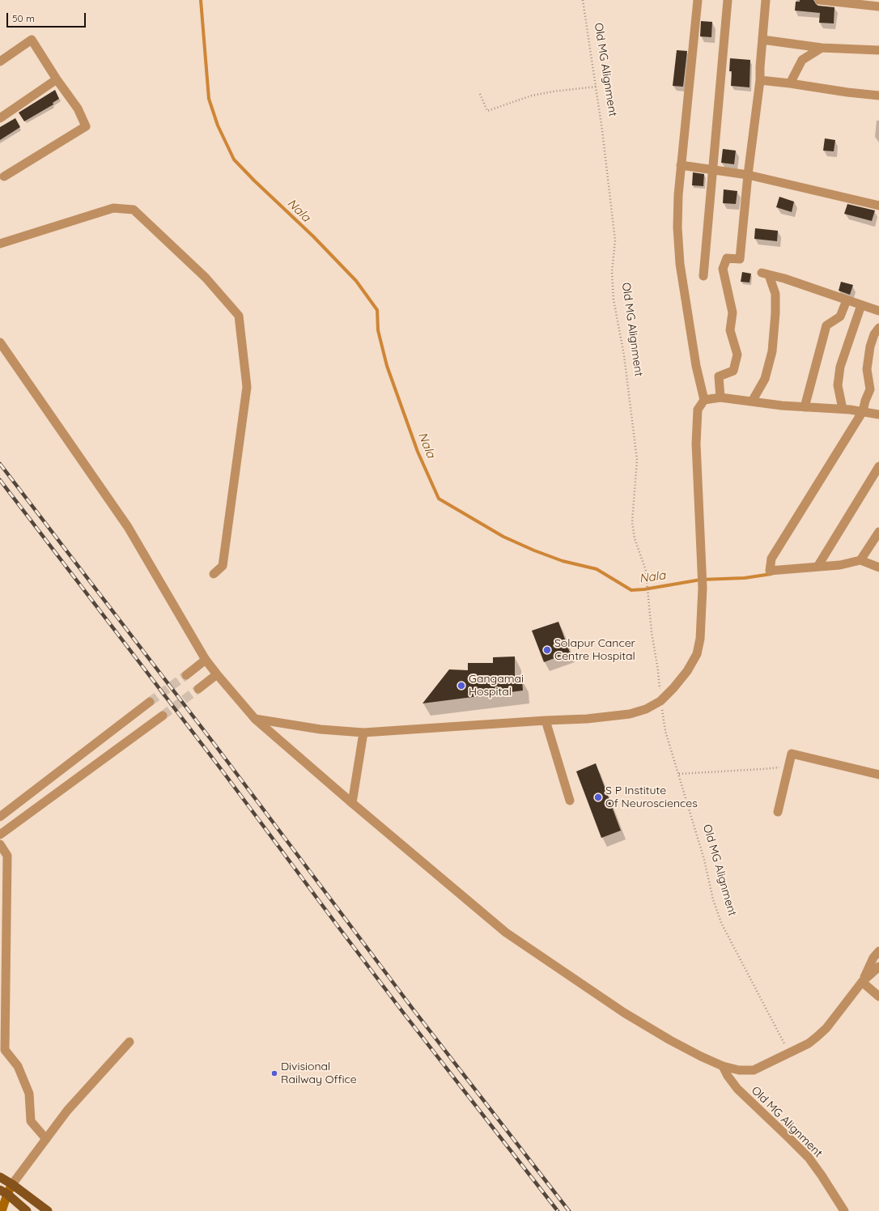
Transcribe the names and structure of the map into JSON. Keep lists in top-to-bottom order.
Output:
{
  "streets": {
    "street": ["Old MG Alignment"]
  },
  "water": ["Nala"],
  "places": [
    "Solapur Cancer Centre Hospital",
    "Gangamai Hospital",
    "S P Institute Of Neurosciences",
    "Divisional Railway Office"
  ],
  "scale_bar": "50 m"
}
